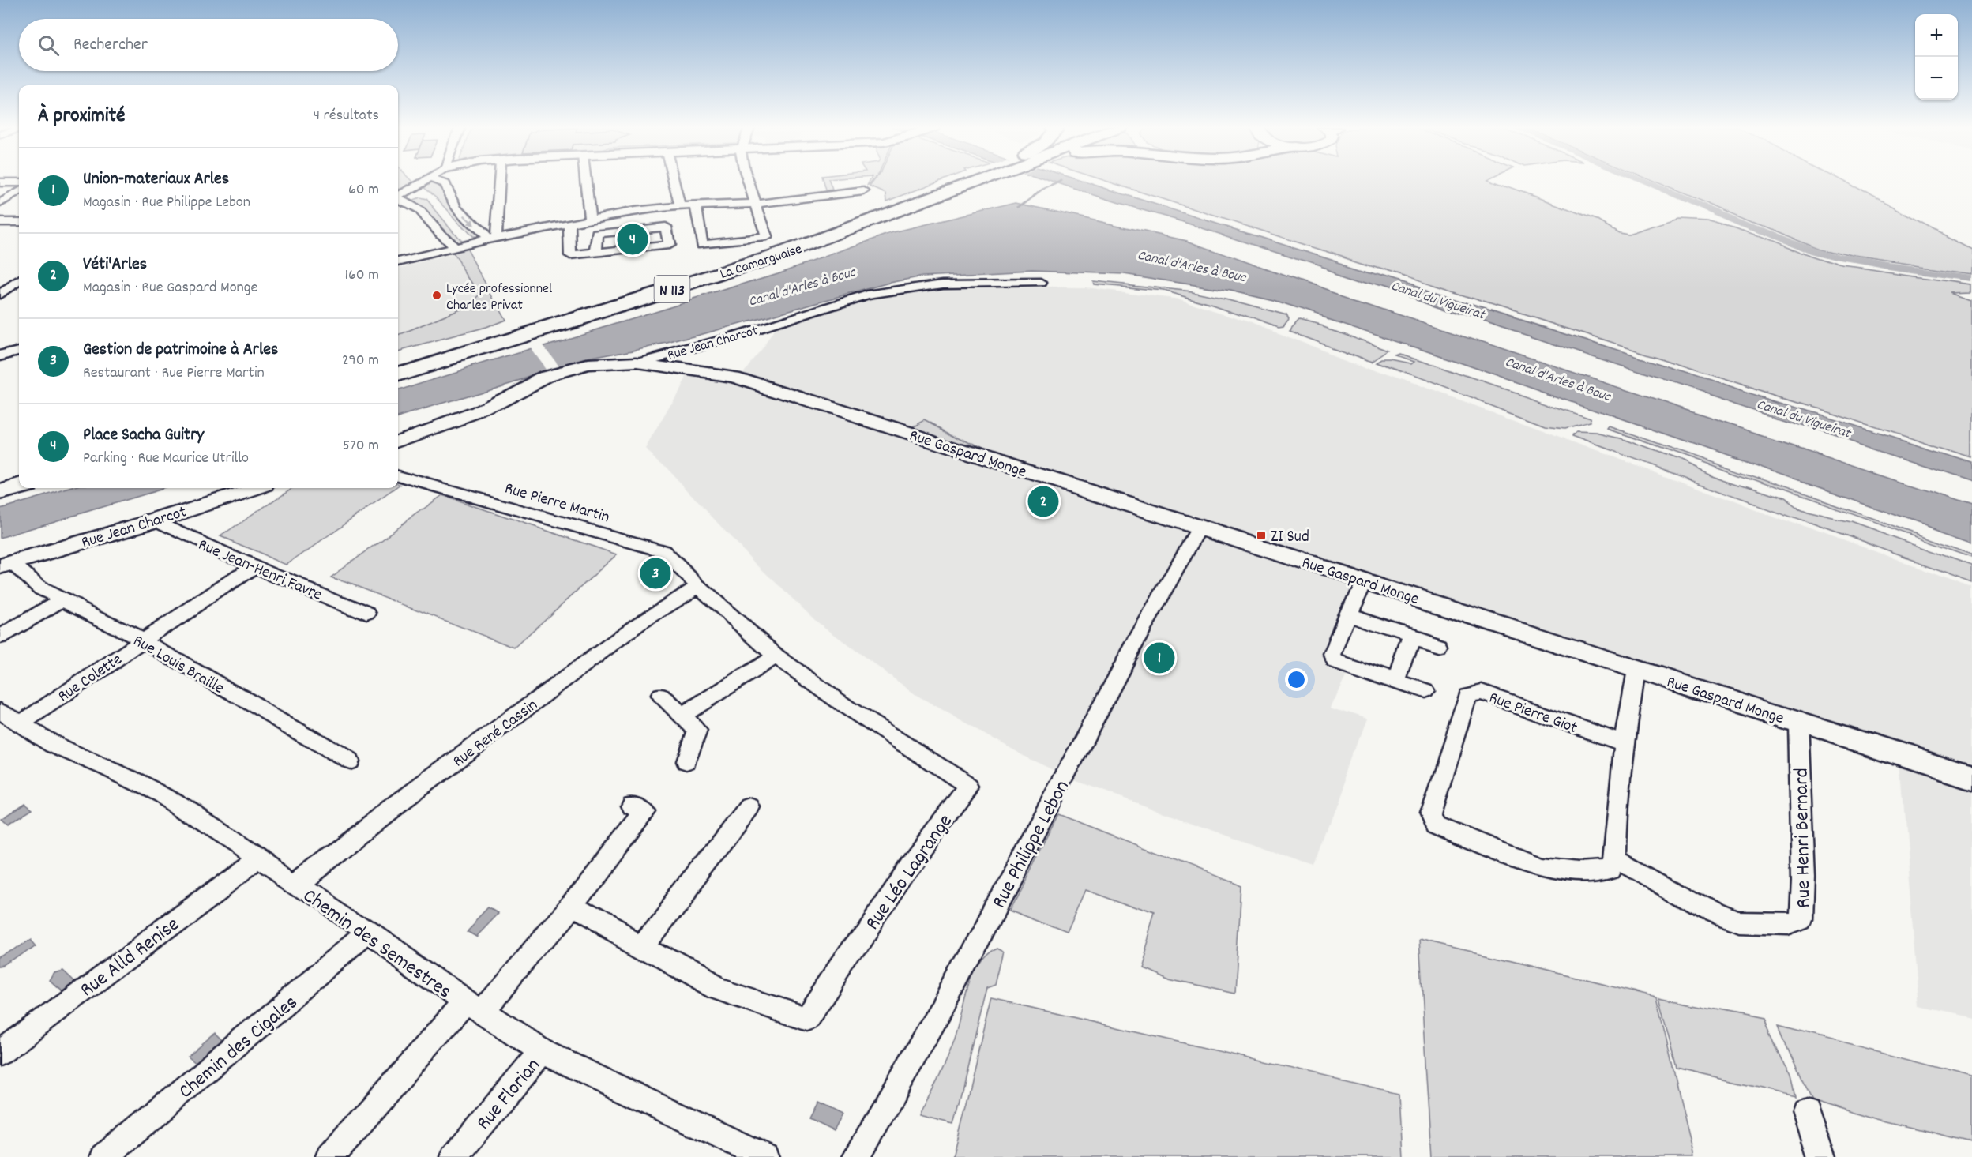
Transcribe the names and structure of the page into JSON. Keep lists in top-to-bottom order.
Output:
{
  "streets": {
    "highway": ["La Camarguaise", "N 113"],
    "street": [
      "Rue Jean Charcot",
      "Rue Gaspard Monge",
      "Rue Pierre Martin",
      "Rue Jean-Henri Favre",
      "Rue Louis Braille",
      "Rue Colette",
      "Rue Pierre Giot",
      "Rue René Cassin",
      "Rue Henri Bernard",
      "Rue Philippe Lebon",
      "Rue Léo Lagrange",
      "Chemin des Semestres",
      "Rue Alld Renise",
      "Chemin des Cigales",
      "Rue Florian"
    ]
  },
  "crossings": [
    ["Rue Jean Charcot", "Rue Gaspard Monge"],
    ["Rue Jean Charcot", "Rue Jean-Henri Favre"],
    ["Rue Jean Charcot", "Rue Louis Braille"],
    ["Rue Gaspard Monge", "Rue Henri Bernard"],
    ["Rue Gaspard Monge", "Rue Philippe Lebon"],
    ["Rue Pierre Martin", "Rue René Cassin"],
    ["Rue Pierre Martin", "Rue Léo Lagrange"],
    ["Rue Jean-Henri Favre", "Rue Colette"],
    ["Rue Louis Braille", "Rue Colette"],
    ["Rue Colette", "Chemin des Semestres"],
    ["Rue Pierre Giot", "Rue Henri Bernard"],
    ["Rue René Cassin", "Rue Léo Lagrange"],
    ["Rue René Cassin", "Chemin des Semestres"],
    ["Chemin des Semestres", "Rue Alld Renise"],
    ["Chemin des Semestres", "Chemin des Cigales"],
    ["Chemin des Semestres", "Rue Florian"]
  ],
  "water": ["Canal d'Arles à Bouc", "Canal du Vigueirat"],
  "places": {
    "other": ["Lycée professionnel Charles Privat"],
    "transit": ["ZI Sud"]
  },
  "page": {
    "map_buttons": ["+", "−"],
    "search": "Rechercher",
    "heading": ["À proximité", "4 résultats"],
    "list": [
      {
        "mark": "1",
        "name": "Union-materiaux Arles",
        "note": "Magasin · Rue Philippe Lebon",
        "value": "60 m"
      },
      {
        "mark": "2",
        "name": "Véti'Arles",
        "note": "Magasin · Rue Gaspard Monge",
        "value": "160 m"
      },
      {
        "mark": "3",
        "name": "Gestion de patrimoine à Arles",
        "note": "Restaurant · Rue Pierre Martin",
        "value": "290 m"
      },
      {
        "mark": "4",
        "name": "Place Sacha Guitry",
        "note": "Parking · Rue Maurice Utrillo",
        "value": "570 m"
      }
    ],
    "pins": [
      "4",
      "2",
      "3",
      "1"
    ]
  }
}
